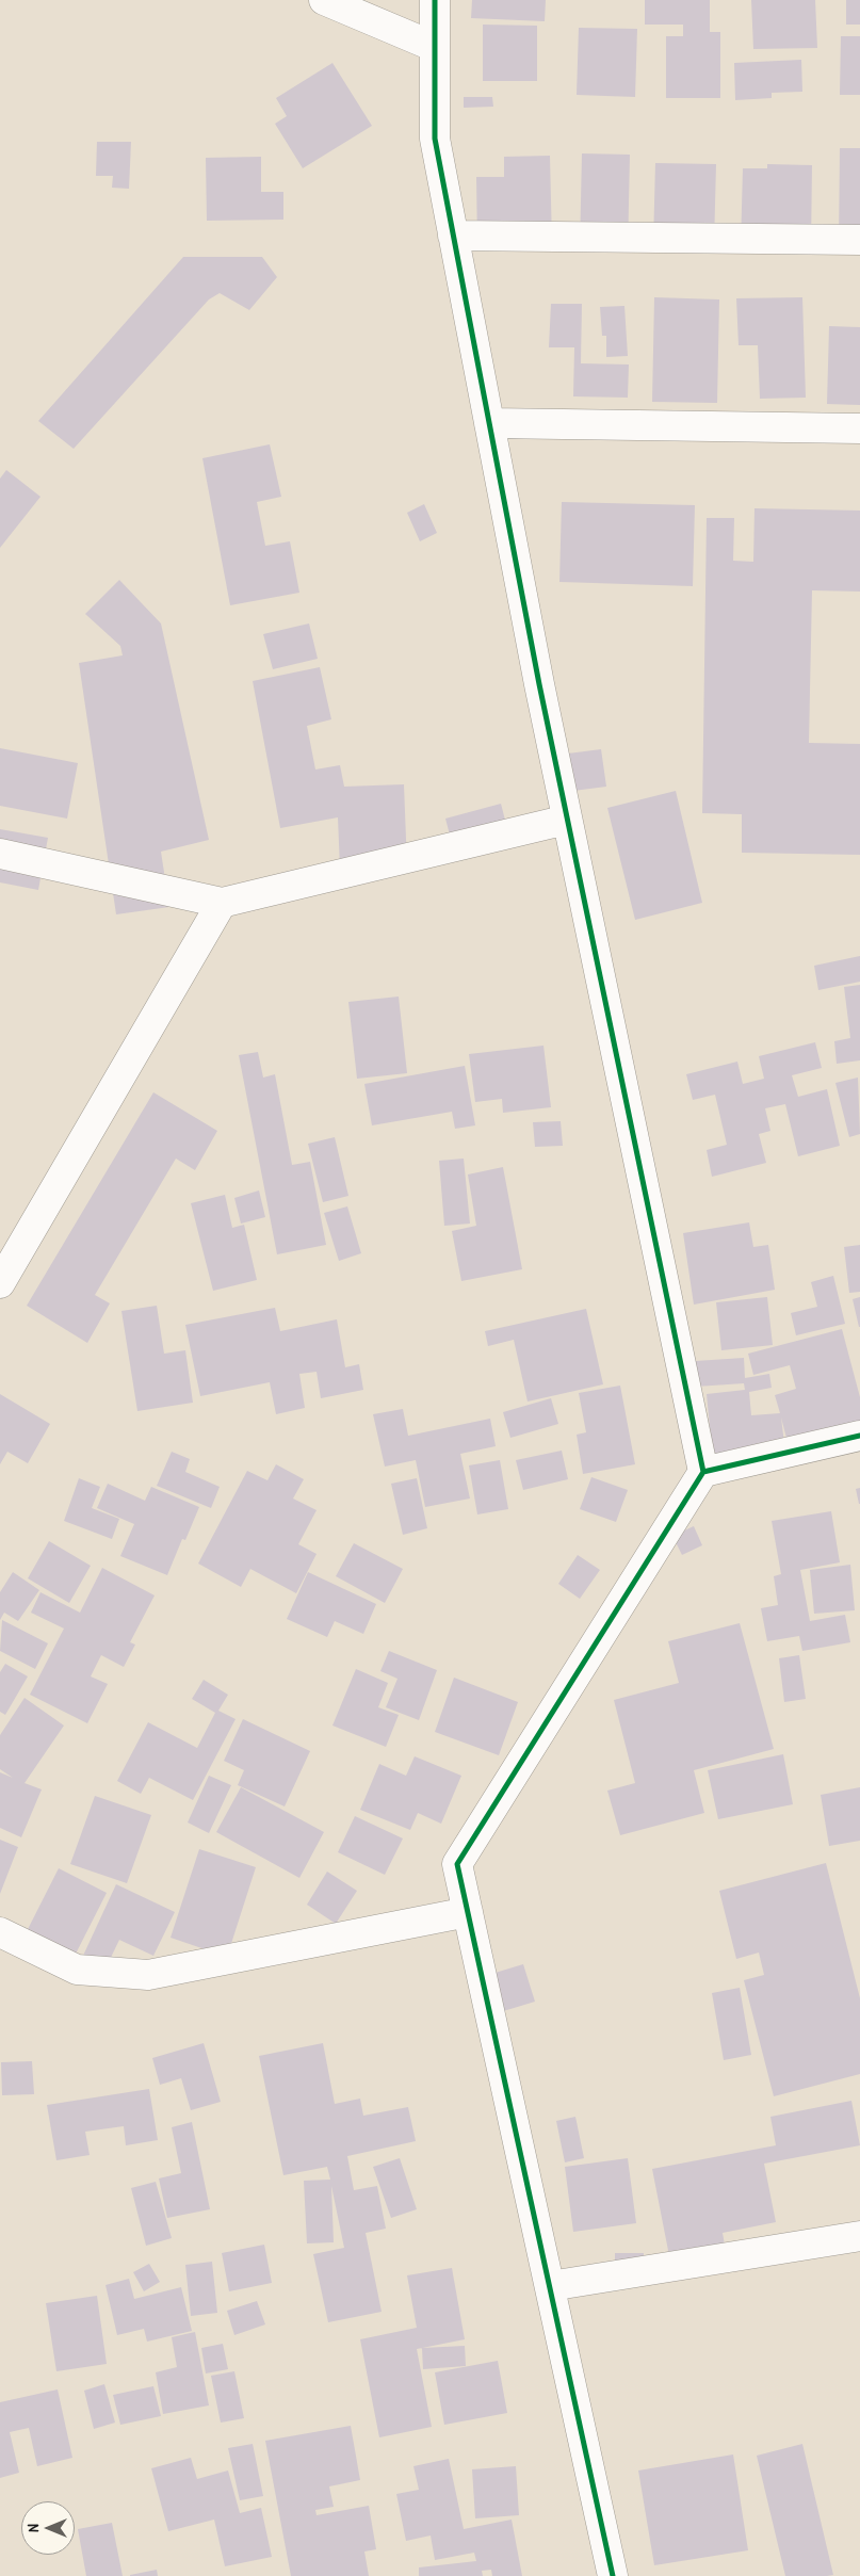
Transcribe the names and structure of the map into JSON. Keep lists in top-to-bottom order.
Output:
{
  "north": "left"
}
